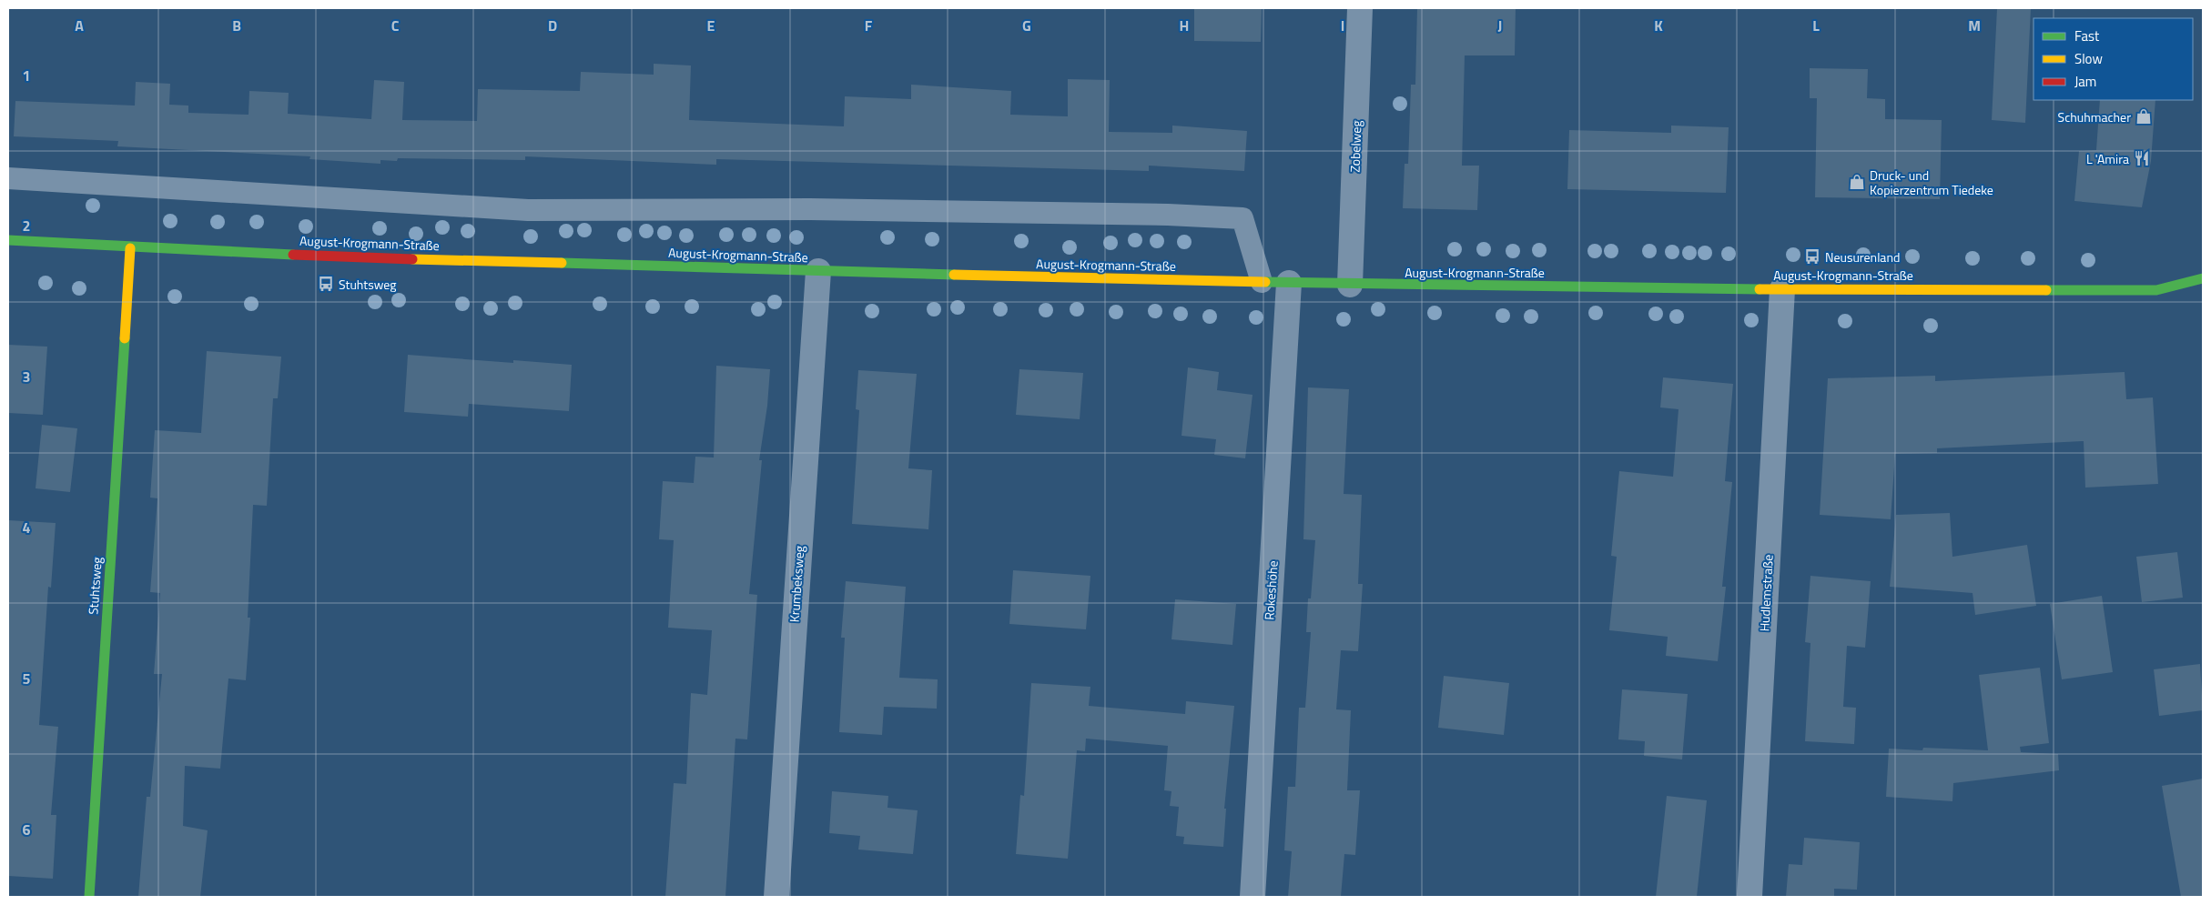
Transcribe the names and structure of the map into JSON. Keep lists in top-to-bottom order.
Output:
{
  "streets": {
    "main road": ["August-Krogmann-Straße", "Stuhtsweg"],
    "street": [
      "Zobelweg",
      "Krumbeksweg",
      "Rokeshöhe",
      "Hudlemstraße"
    ]
  },
  "crossings": [
    ["Zobelweg", "August-Krogmann-Straße"],
    ["August-Krogmann-Straße", "Krumbeksweg"],
    ["August-Krogmann-Straße", "Stuhtsweg"],
    ["August-Krogmann-Straße", "Rokeshöhe"],
    ["August-Krogmann-Straße", "Hudlemstraße"]
  ],
  "places": {
    "shop": ["Schuhmacher", "Druck- und Kopierzentrum Tiedeke"],
    "restaurant": ["L 'Amira"],
    "bus stop": ["Neusurenland", "Stuhtsweg"]
  },
  "legend": ["Fast", "Slow", "Jam"],
  "grid": {
    "columns": [
      "A",
      "B",
      "C",
      "D",
      "E",
      "F",
      "G",
      "H",
      "I",
      "J",
      "K",
      "L",
      "M"
    ],
    "rows": [
      "1",
      "2",
      "3",
      "4",
      "5",
      "6"
    ]
  }
}
